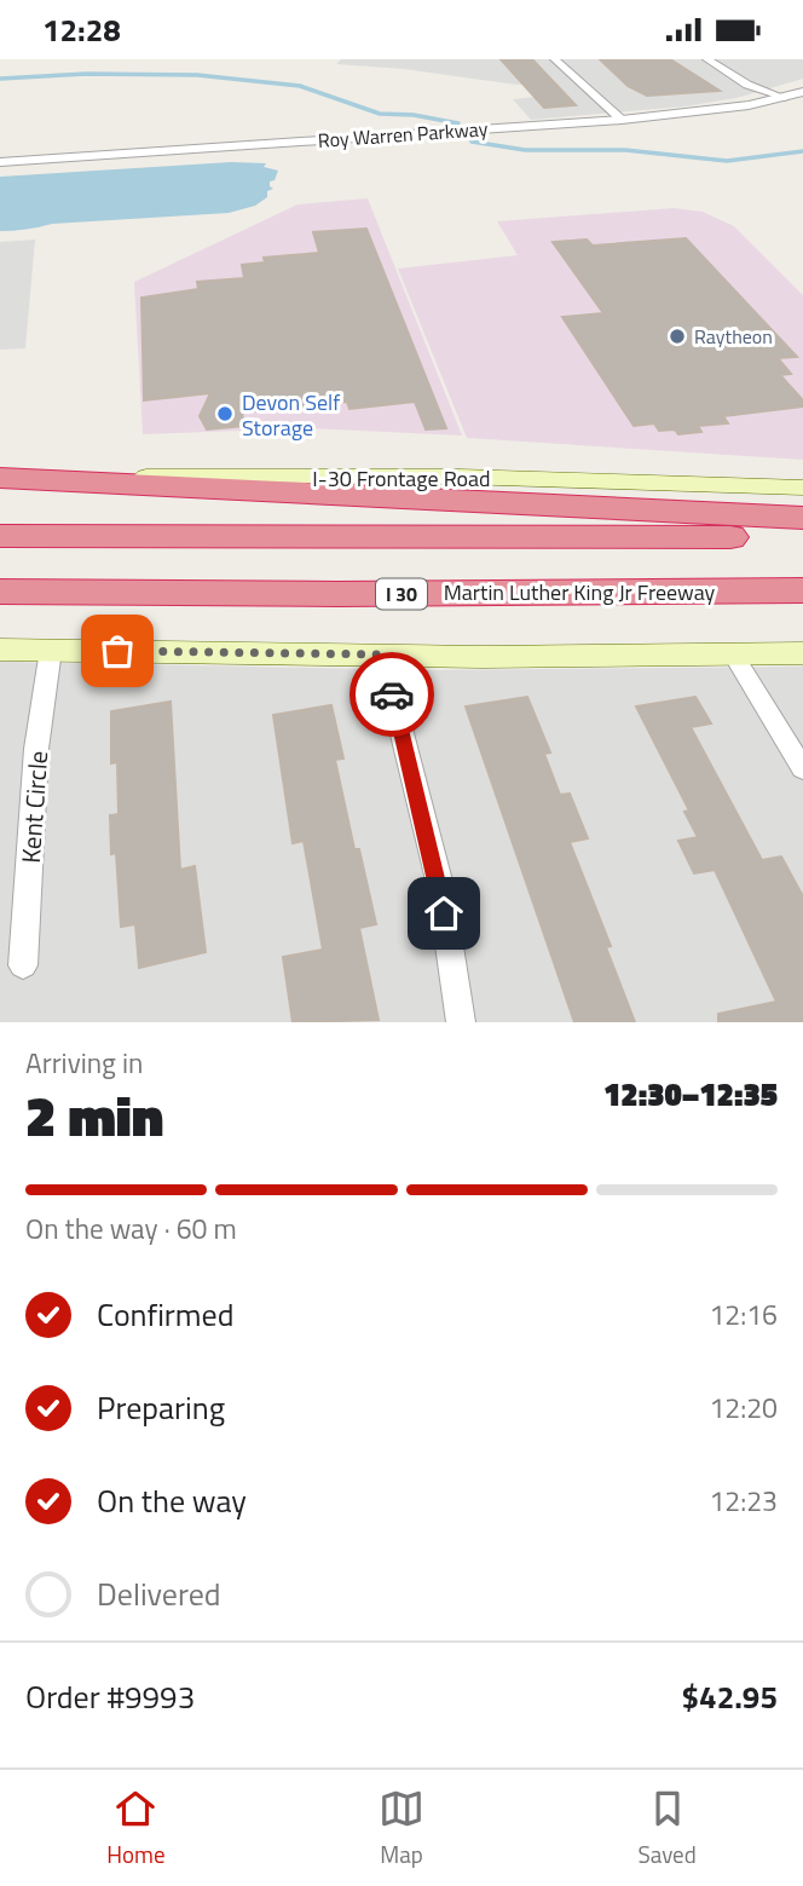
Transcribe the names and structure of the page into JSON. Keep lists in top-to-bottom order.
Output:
{
  "streets": {
    "highway": ["Martin Luther King Jr Freeway", "I 30"],
    "main road": ["I-30 Frontage Road"],
    "street": ["Roy Warren Parkway", "Kent Circle"]
  },
  "places": ["Raytheon", "Devon Self Storage"],
  "page": {
    "status": "12:28",
    "heading": ["2 min", "Arriving in", "12:30–12:35"],
    "panel": ["Order #9993", "$42.95"],
    "bar": "On the way · 60 m",
    "list": [
      ["Confirmed", "12:16"],
      ["Preparing", "12:20"],
      ["On the way", "12:23"],
      "Delivered"
    ],
    "tabs": ["Home", "Map", "Saved"]
  }
}
